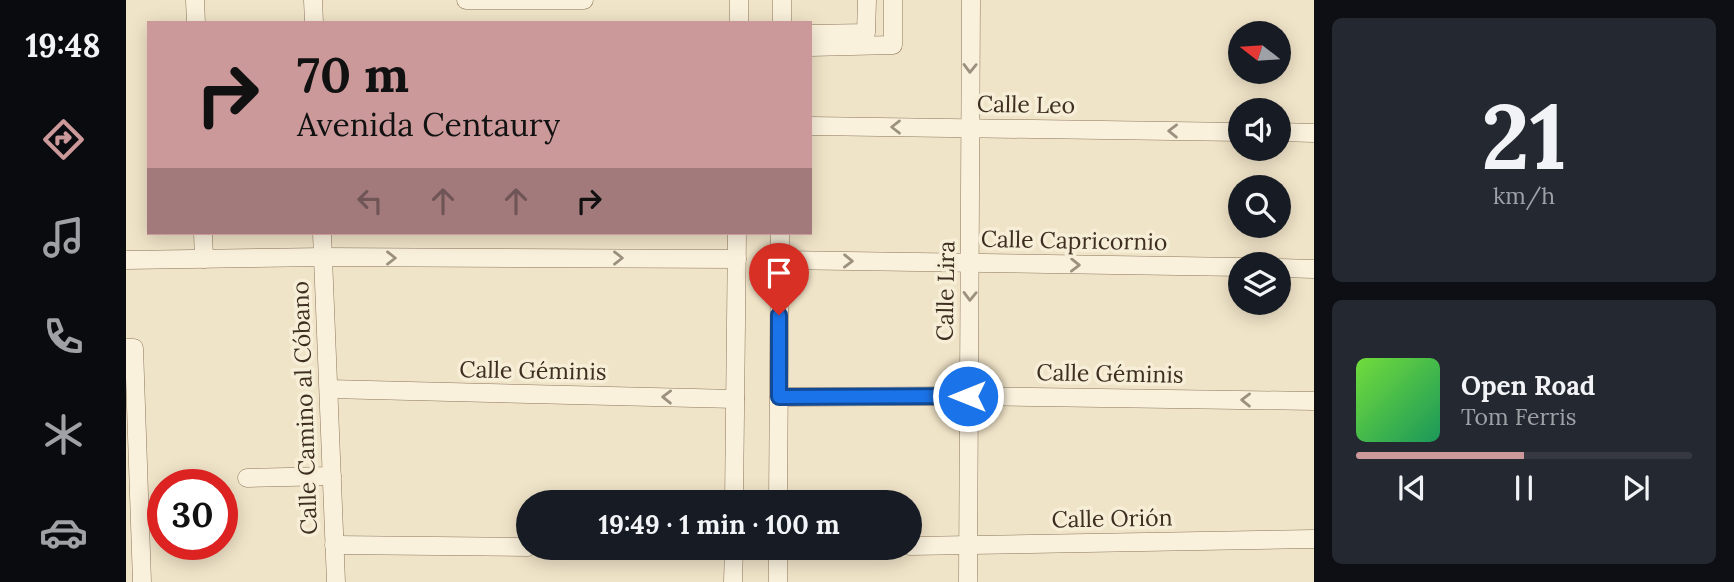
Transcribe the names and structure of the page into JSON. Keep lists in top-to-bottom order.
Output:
{
  "streets": {
    "street": [
      "Calle Leo",
      "Calle Capricornio",
      "Calle Lira",
      "Calle Géminis",
      "Calle Camino al Cóbano",
      "Calle Orión"
    ]
  },
  "crossings": [
    ["Calle Leo", "Calle Lira"],
    ["Calle Capricornio", "Calle Lira"],
    ["Calle Lira", "Calle Géminis"],
    ["Calle Lira", "Calle Orión"],
    ["Calle Géminis", "Calle Camino al Cóbano"]
  ],
  "one_way": ["Calle Leo", "Calle Capricornio", "Calle Lira"],
  "north": "left",
  "page": {
    "tabs": "19:48",
    "tile": ["21", "km/h"],
    "turn": ["70 m", "Avenida Centaury"],
    "song": ["Open Road", "Tom Ferris"],
    "limit": "30",
    "trip": "19:49 · 1 min · 100 m"
  }
}
